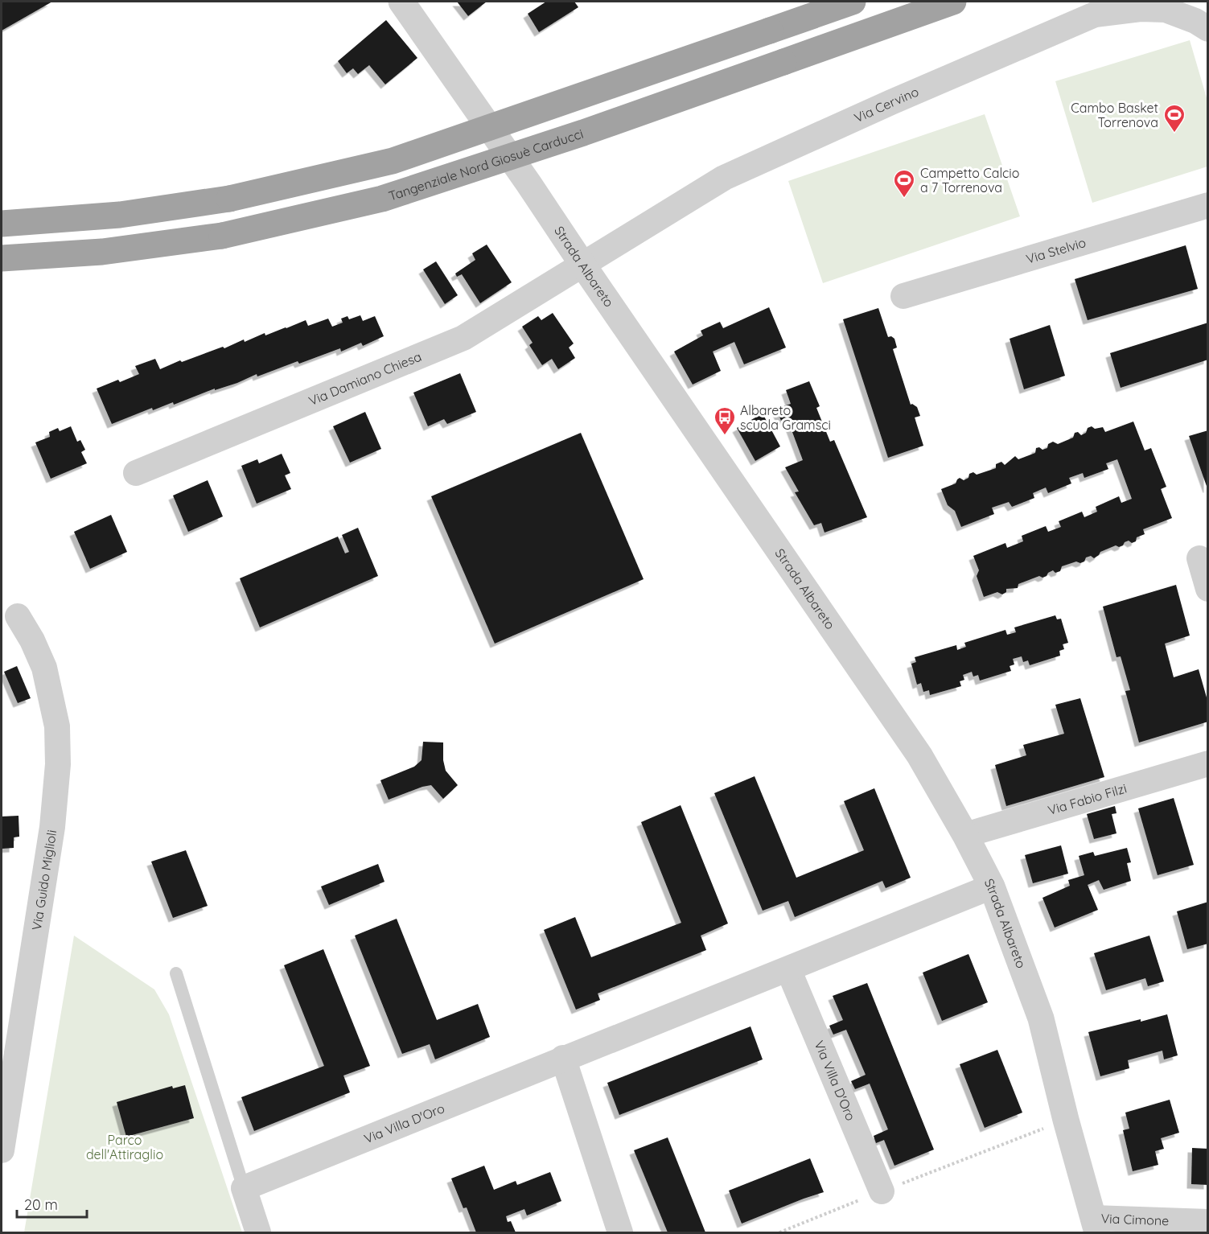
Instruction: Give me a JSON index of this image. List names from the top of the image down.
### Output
{
  "streets": {
    "highway": ["Tangenziale Nord Giosuè Carducci"],
    "street": [
      "Via Cervino",
      "Via Stelvio",
      "Strada Albareto",
      "Via Damiano Chiesa",
      "Via Fabio Filzi",
      "Via Guido Miglioli",
      "Via Villa D'Oro",
      "Via Cimone"
    ]
  },
  "crossings": [
    ["Via Cervino", "Strada Albareto"],
    ["Via Cervino", "Via Damiano Chiesa"],
    ["Strada Albareto", "Via Damiano Chiesa"],
    ["Strada Albareto", "Via Fabio Filzi"],
    ["Strada Albareto", "Via Villa D'Oro"],
    ["Strada Albareto", "Via Cimone"]
  ],
  "parks": ["Parco dell'Attiraglio"],
  "places": {
    "sports": ["Cambo Basket Torrenova", "Campetto Calcio a 7 Torrenova"],
    "bus stop": ["Albareto scuola Gramsci"]
  },
  "scale_bar": "20 m"
}
